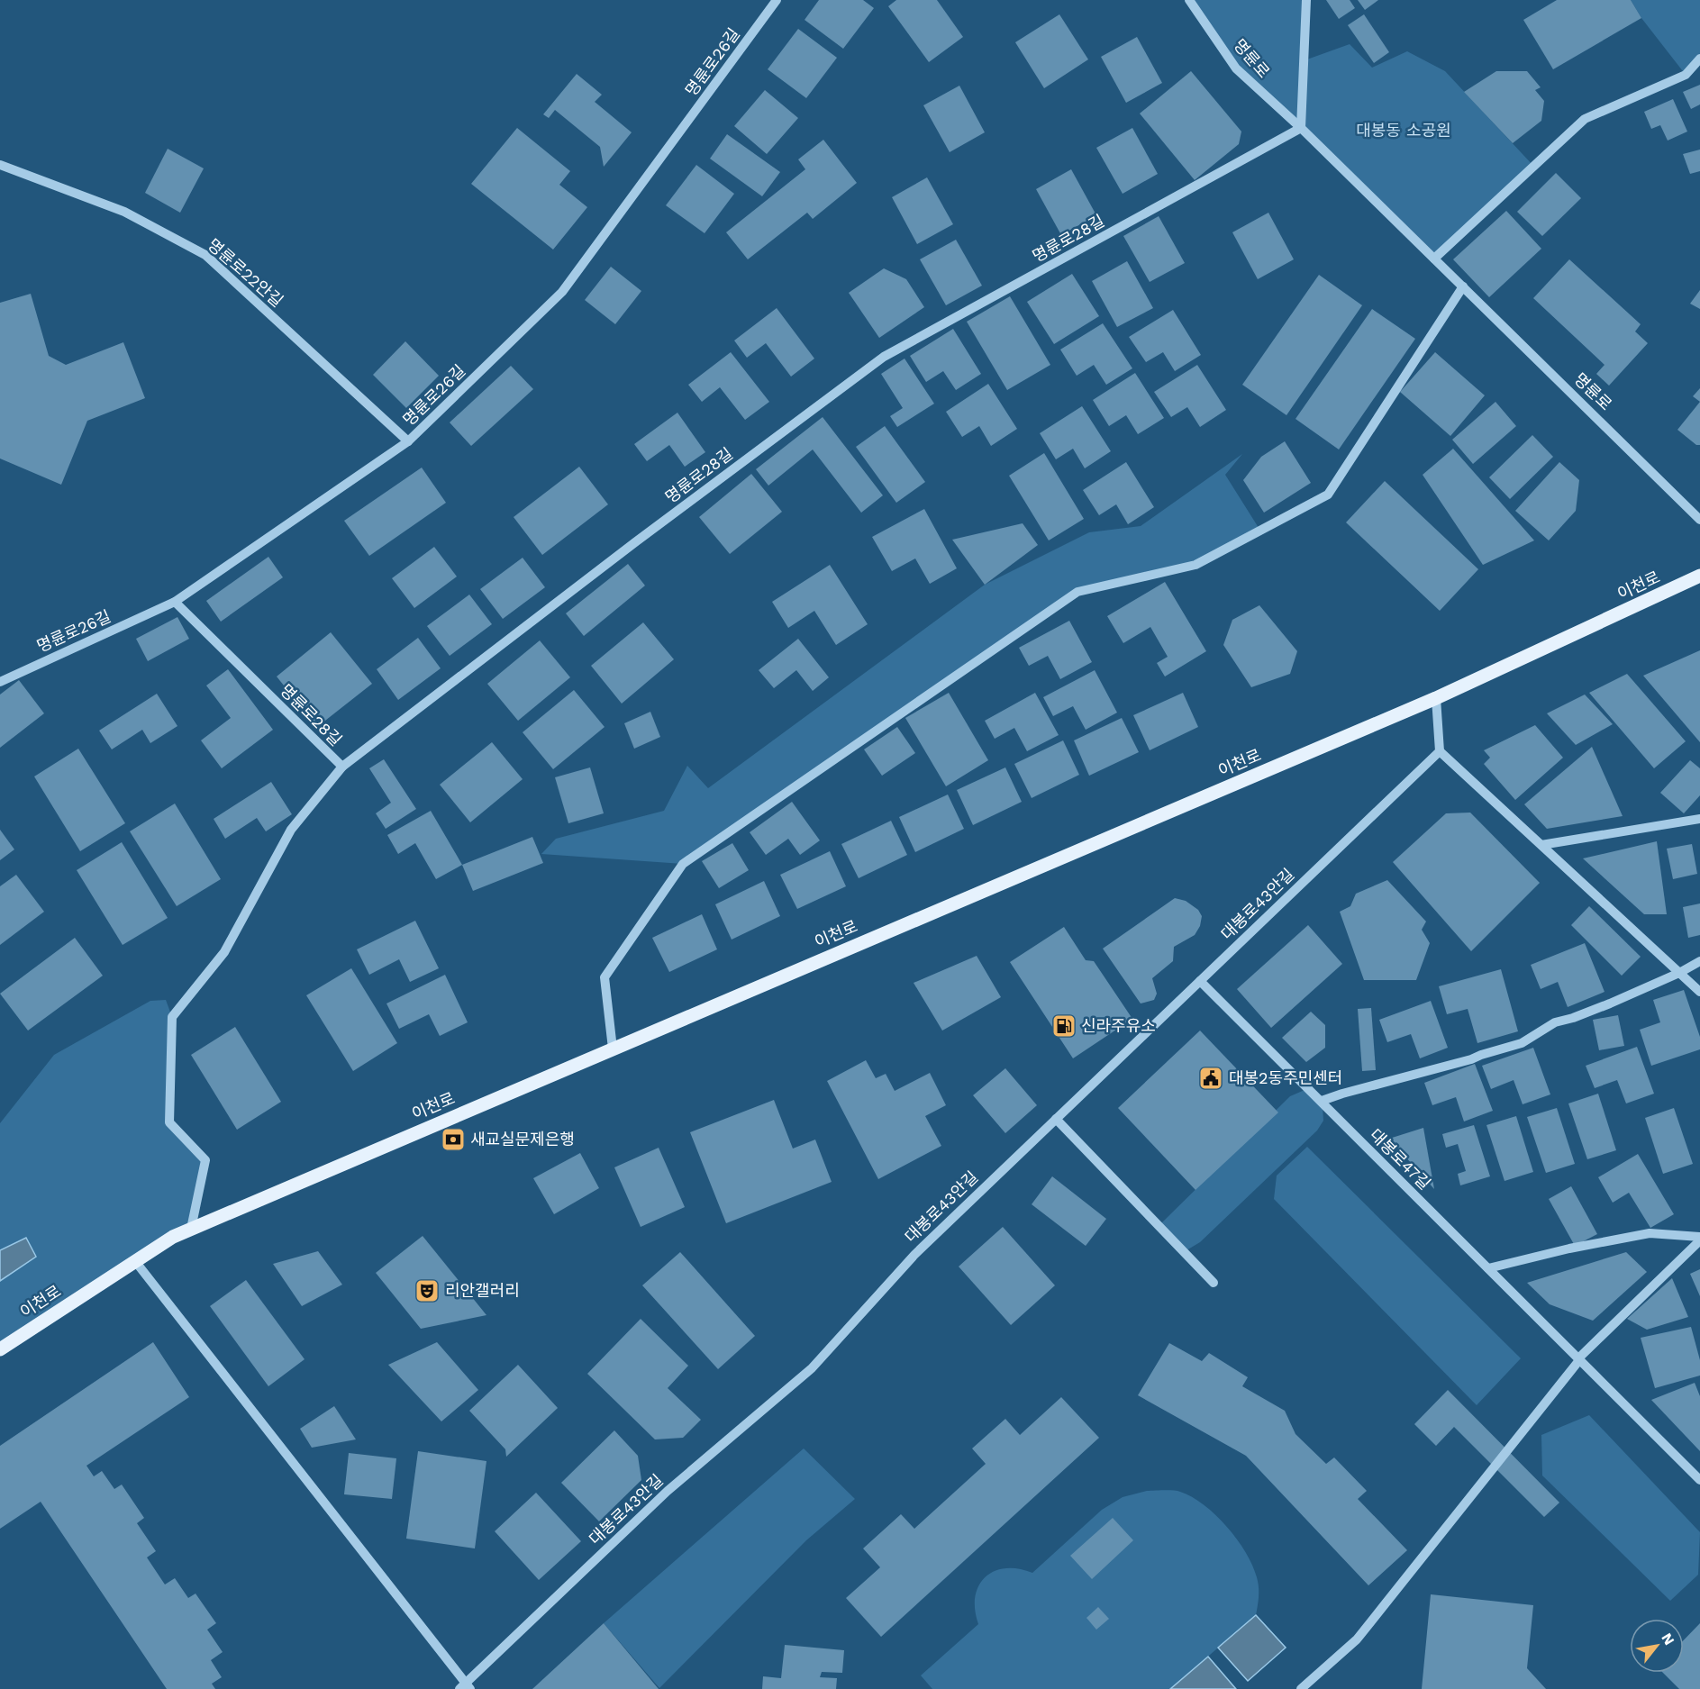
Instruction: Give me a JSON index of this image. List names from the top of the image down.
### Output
{
  "streets": {
    "main road": ["이천로"],
    "street": [
      "명륜로",
      "명륜로26길",
      "명륜로28길",
      "명륜로22안길",
      "대봉로43안길",
      "대봉로47길"
    ]
  },
  "crossings": [
    ["명륜로", "명륜로28길"],
    ["명륜로26길", "명륜로28길"],
    ["명륜로26길", "명륜로22안길"],
    ["대봉로43안길", "대봉로47길"]
  ],
  "parks": ["대봉동 소공원"],
  "places": {
    "fuel station": ["신라주유소"],
    "public building": ["대봉2동주민센터"],
    "bank": ["새교실문제은행"],
    "theatre": ["리안갤러리"]
  },
  "north": "top right"
}
